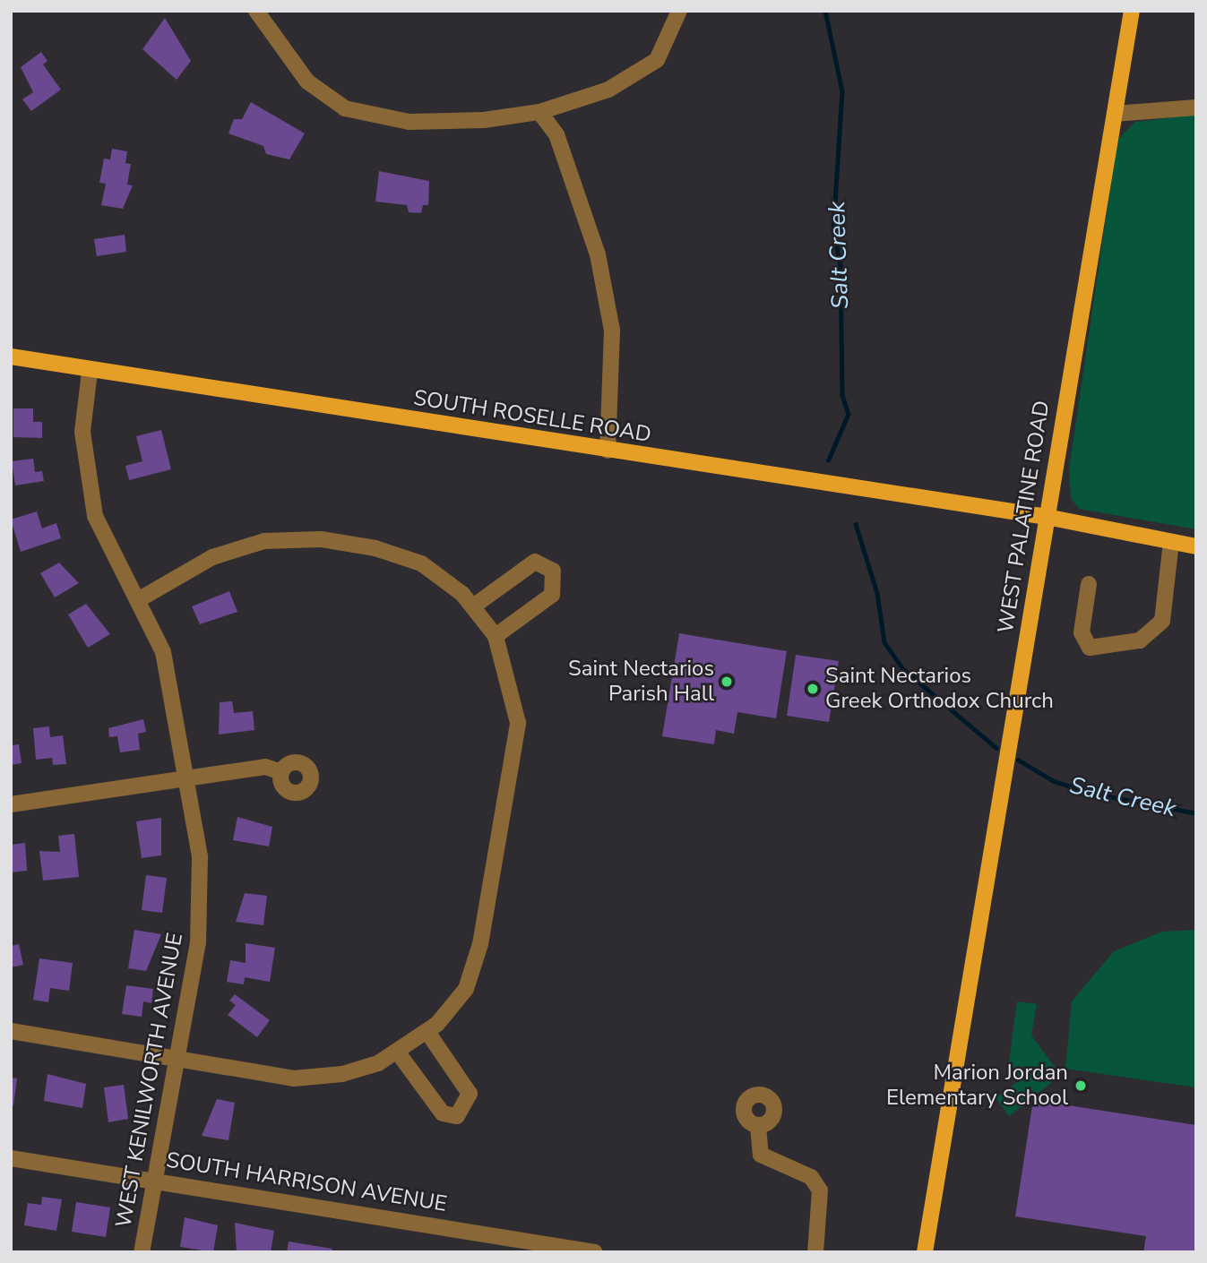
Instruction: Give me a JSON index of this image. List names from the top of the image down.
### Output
{
  "streets": {
    "main road": ["SOUTH ROSELLE ROAD", "WEST PALATINE ROAD"],
    "street": ["WEST KENILWORTH AVENUE", "SOUTH HARRISON AVENUE"]
  },
  "crossings": [
    ["SOUTH ROSELLE ROAD", "WEST PALATINE ROAD"],
    ["SOUTH ROSELLE ROAD", "WEST KENILWORTH AVENUE"],
    ["WEST KENILWORTH AVENUE", "SOUTH HARRISON AVENUE"]
  ],
  "water": ["Salt Creek"],
  "places": ["Saint Nectarios Parish Hall", "Saint Nectarios Greek Orthodox Church", "Marion Jordan Elementary School"]
}
